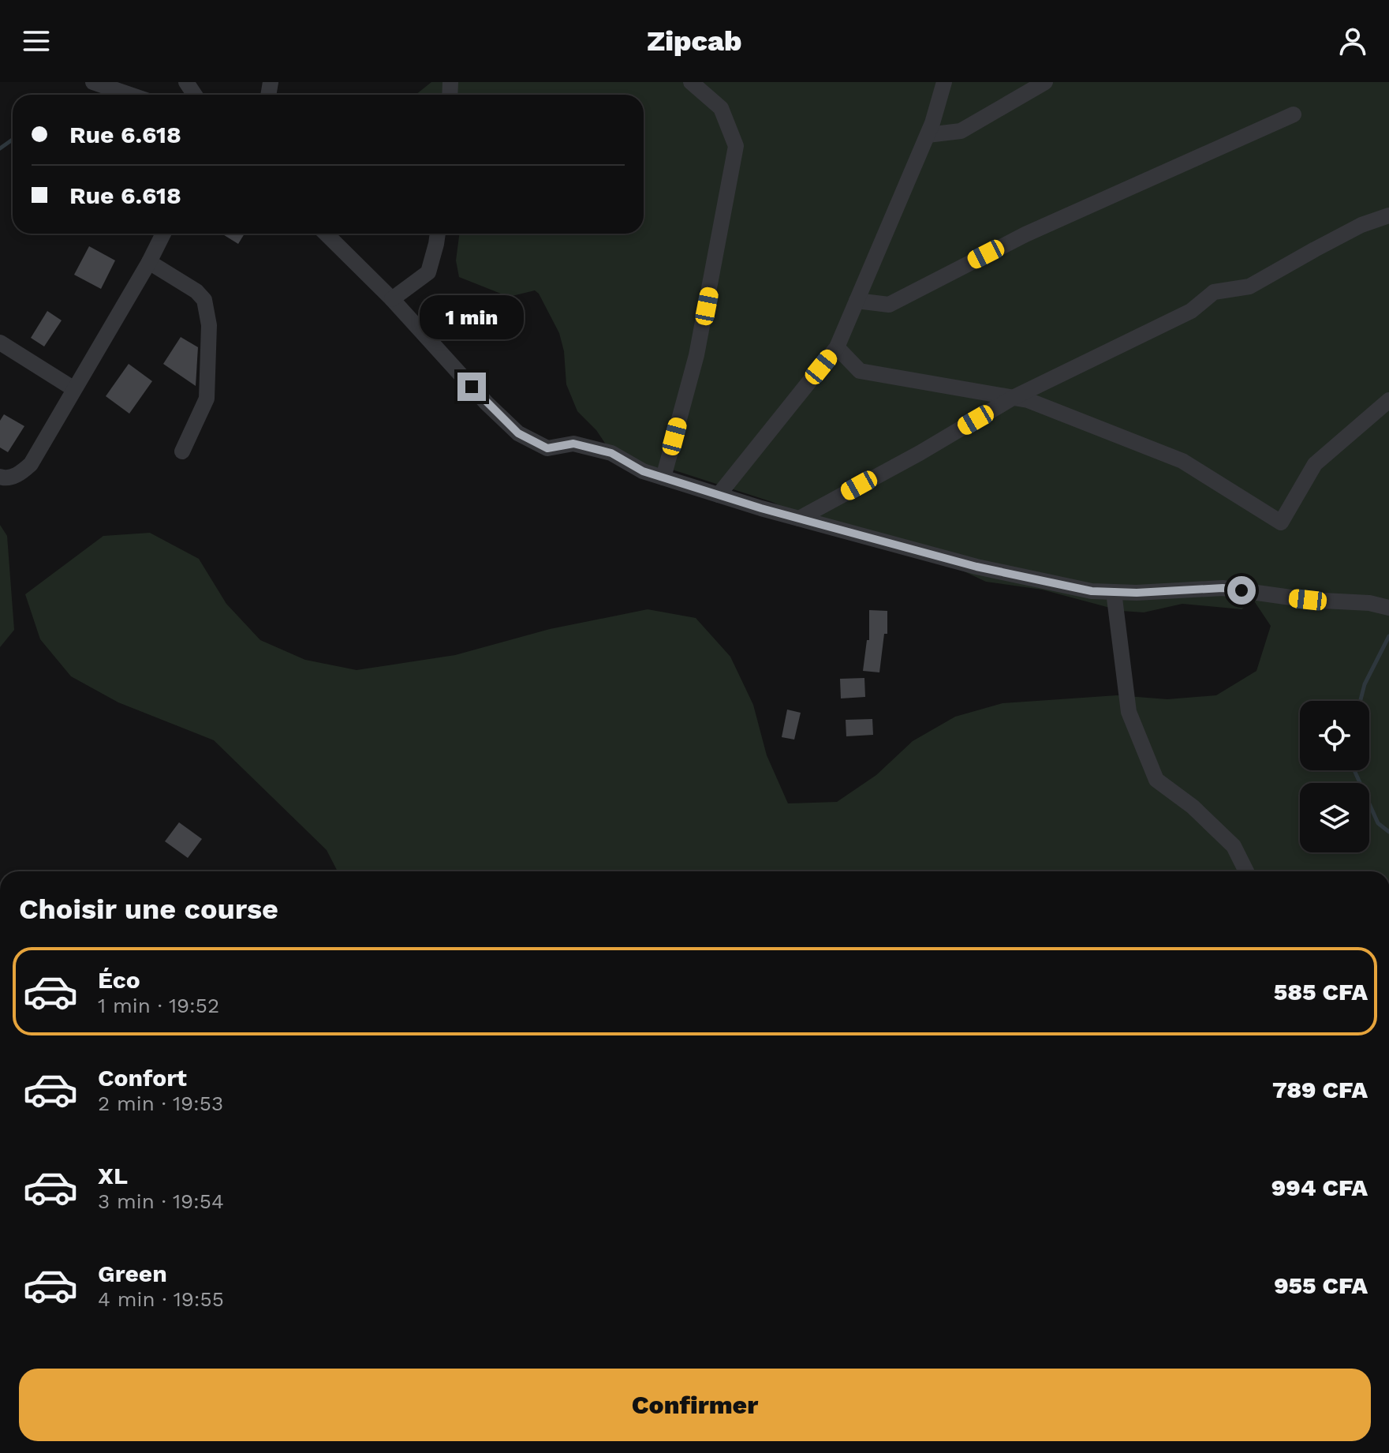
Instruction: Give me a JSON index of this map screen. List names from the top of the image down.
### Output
{
  "page": {
    "header": "Zipcab",
    "banner": ["Rue 6.618", "Rue 6.618"],
    "bubble": "1 min",
    "heading": "Choisir une course",
    "list": [
      {
        "name": "Éco",
        "note": "1 min · 19:52",
        "value": "585 CFA"
      },
      {
        "name": "Confort",
        "note": "2 min · 19:53",
        "value": "789 CFA"
      },
      {
        "name": "XL",
        "note": "3 min · 19:54",
        "value": "994 CFA"
      },
      {
        "name": "Green",
        "note": "4 min · 19:55",
        "value": "955 CFA"
      }
    ],
    "buttons": "Confirmer"
  }
}
